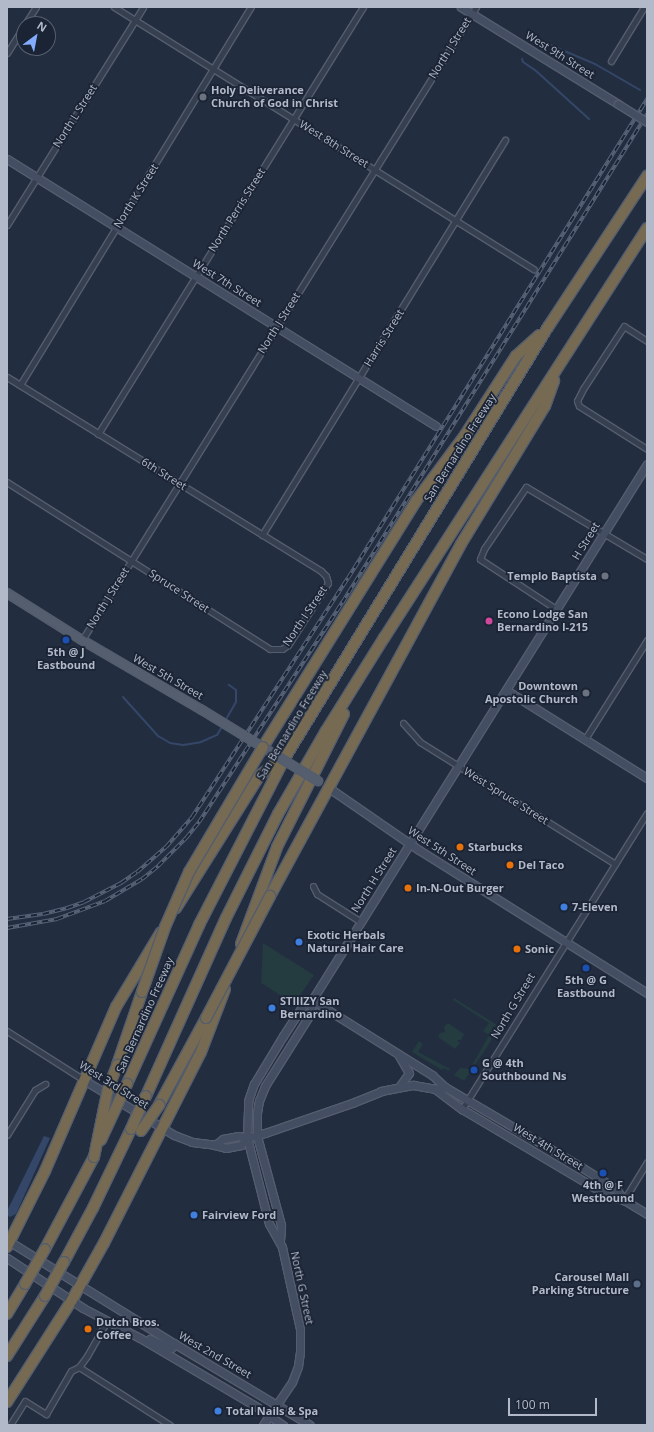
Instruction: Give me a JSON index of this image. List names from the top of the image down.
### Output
{
  "streets": {
    "highway": ["San Bernardino Freeway"],
    "main road": [
      "West 9th Street",
      "West 7th Street",
      "H Street",
      "West 5th Street",
      "North H Street",
      "North G Street",
      "West 3rd Street",
      "West 4th Street",
      "West 2nd Street"
    ],
    "street": [
      "North J Street",
      "North L Street",
      "West 8th Street",
      "North K Street",
      "North Perris Street",
      "Harris Street",
      "6th Street",
      "Spruce Street",
      "North I Street",
      "West Spruce Street"
    ]
  },
  "crossings": [
    ["North J Street", "West 9th Street"],
    ["North J Street", "West 8th Street"],
    ["North J Street", "West 7th Street"],
    ["North J Street", "6th Street"],
    ["North J Street", "Spruce Street"],
    ["North J Street", "West 5th Street"],
    ["North L Street", "West 8th Street"],
    ["North L Street", "West 7th Street"],
    ["West 8th Street", "North K Street"],
    ["West 8th Street", "North Perris Street"],
    ["West 8th Street", "Harris Street"],
    ["North K Street", "West 7th Street"],
    ["North K Street", "6th Street"],
    ["North Perris Street", "West 7th Street"],
    ["North Perris Street", "6th Street"],
    ["West 7th Street", "Harris Street"],
    ["Harris Street", "6th Street"],
    ["6th Street", "North I Street"],
    ["H Street", "North H Street"],
    ["Spruce Street", "North I Street"],
    ["West 5th Street", "North H Street"],
    ["West 5th Street", "North G Street"],
    ["West Spruce Street", "North H Street"],
    ["West Spruce Street", "North G Street"],
    ["North H Street", "North G Street"],
    ["North H Street", "West 3rd Street"],
    ["North G Street", "West 3rd Street"],
    ["North G Street", "West 4th Street"],
    ["North G Street", "West 2nd Street"],
    ["West 3rd Street", "West 4th Street"]
  ],
  "places": [
    "Holy Deliverance Church of God in Christ",
    "Templo Baptista",
    "Econo Lodge San Bernardino I-215",
    "5th @ J Eastbound",
    "Downtown Apostolic Church",
    "Starbucks",
    "Del Taco",
    "In-N-Out Burger",
    "7-Eleven",
    "Exotic Herbals Natural Hair Care",
    "Sonic",
    "5th @ G Eastbound",
    "STIIIZY San Bernardino",
    "G @ 4th Southbound Ns",
    "4th @ F Westbound",
    "Fairview Ford",
    "Carousel Mall Parking Structure",
    "Dutch Bros. Coffee",
    "Total Nails & Spa"
  ],
  "scale_bar": "100 m",
  "north": "top right"
}
